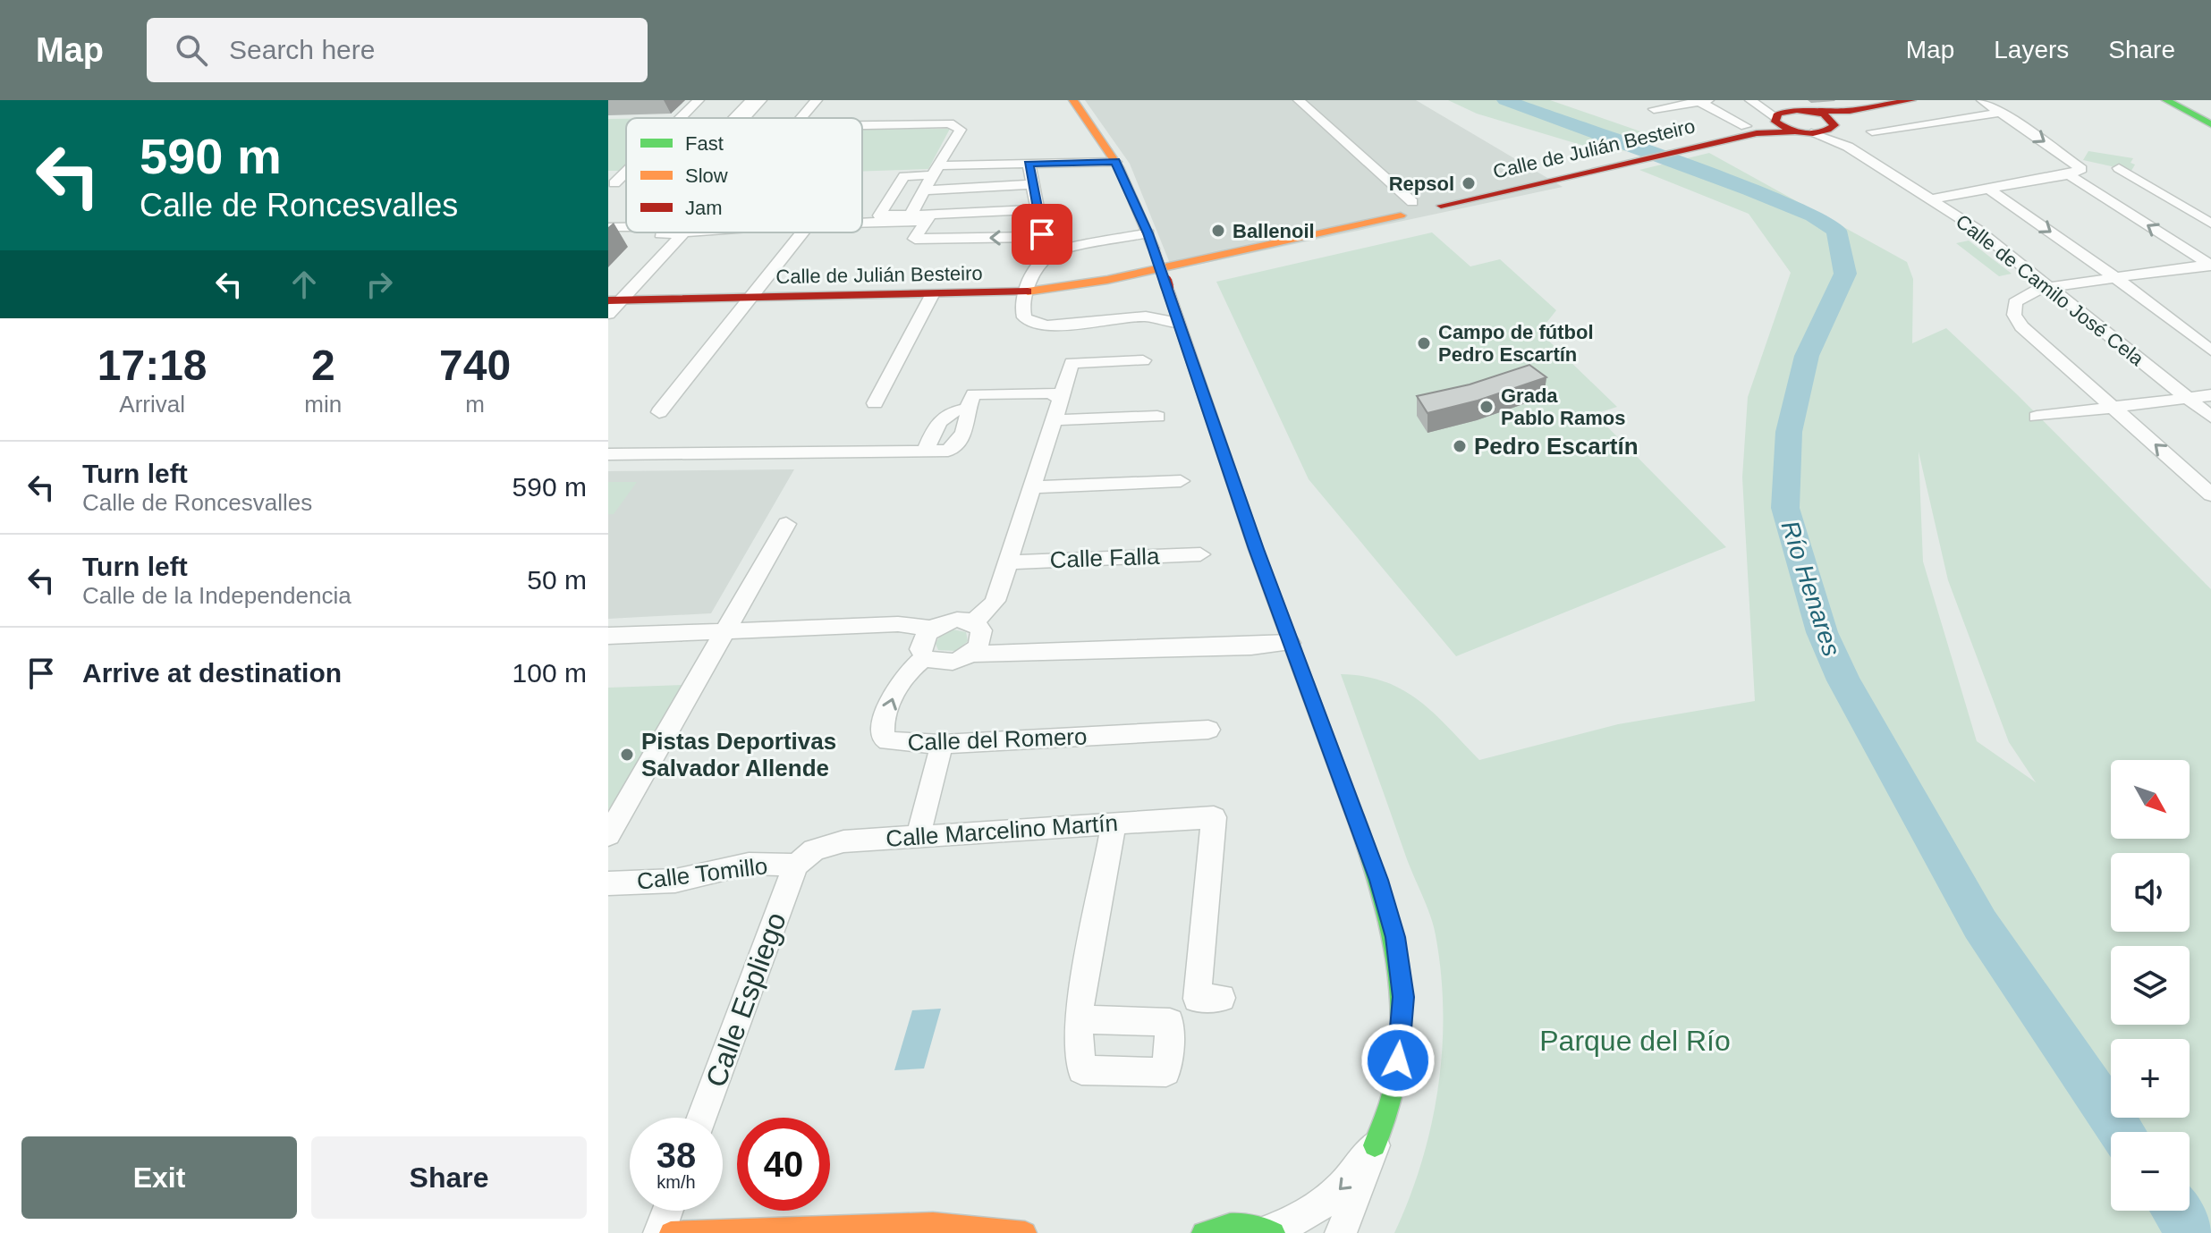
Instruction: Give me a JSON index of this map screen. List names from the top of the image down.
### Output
{
  "streets": {
    "street": [
      "Calle de Julián Besteiro",
      "Calle de Camilo José Cela",
      "Calle Falla",
      "Calle del Romero",
      "Calle Marcelino Martín",
      "Calle Tomillo",
      "Calle Espliego"
    ]
  },
  "crossings": [
    ["Calle de Julián Besteiro", "Calle de Camilo José Cela"],
    ["Calle Marcelino Martín", "Calle Tomillo"],
    ["Calle Marcelino Martín", "Calle Espliego"],
    ["Calle Tomillo", "Calle Espliego"]
  ],
  "water": ["Río Henares"],
  "parks": ["Parque del Río"],
  "places": [
    "Repsol",
    "Ballenoil",
    "Campo de fútbol Pedro Escartín",
    "Grada Pablo Ramos",
    "Pedro Escartín",
    "Pistas Deportivas Salvador Allende"
  ],
  "legend": ["Fast", "Slow", "Jam"],
  "north": "bottom right",
  "page": {
    "header": "Map",
    "search": "Search here",
    "nav": ["Map", "Layers", "Share"],
    "turn": ["590 m", "Calle de Roncesvalles"],
    "eta": [
      "17:18",
      "Arrival",
      "2",
      "min",
      "740",
      "m"
    ],
    "list": [
      {
        "name": "Turn left",
        "note": "Calle de Roncesvalles",
        "value": "590 m"
      },
      {
        "name": "Turn left",
        "note": "Calle de la Independencia",
        "value": "50 m"
      },
      {
        "name": "Arrive at destination",
        "value": "100 m"
      }
    ],
    "map_buttons": ["+", "−"],
    "speed": "38 km/h",
    "limit": "40",
    "buttons": ["Exit", "Share"]
  }
}
